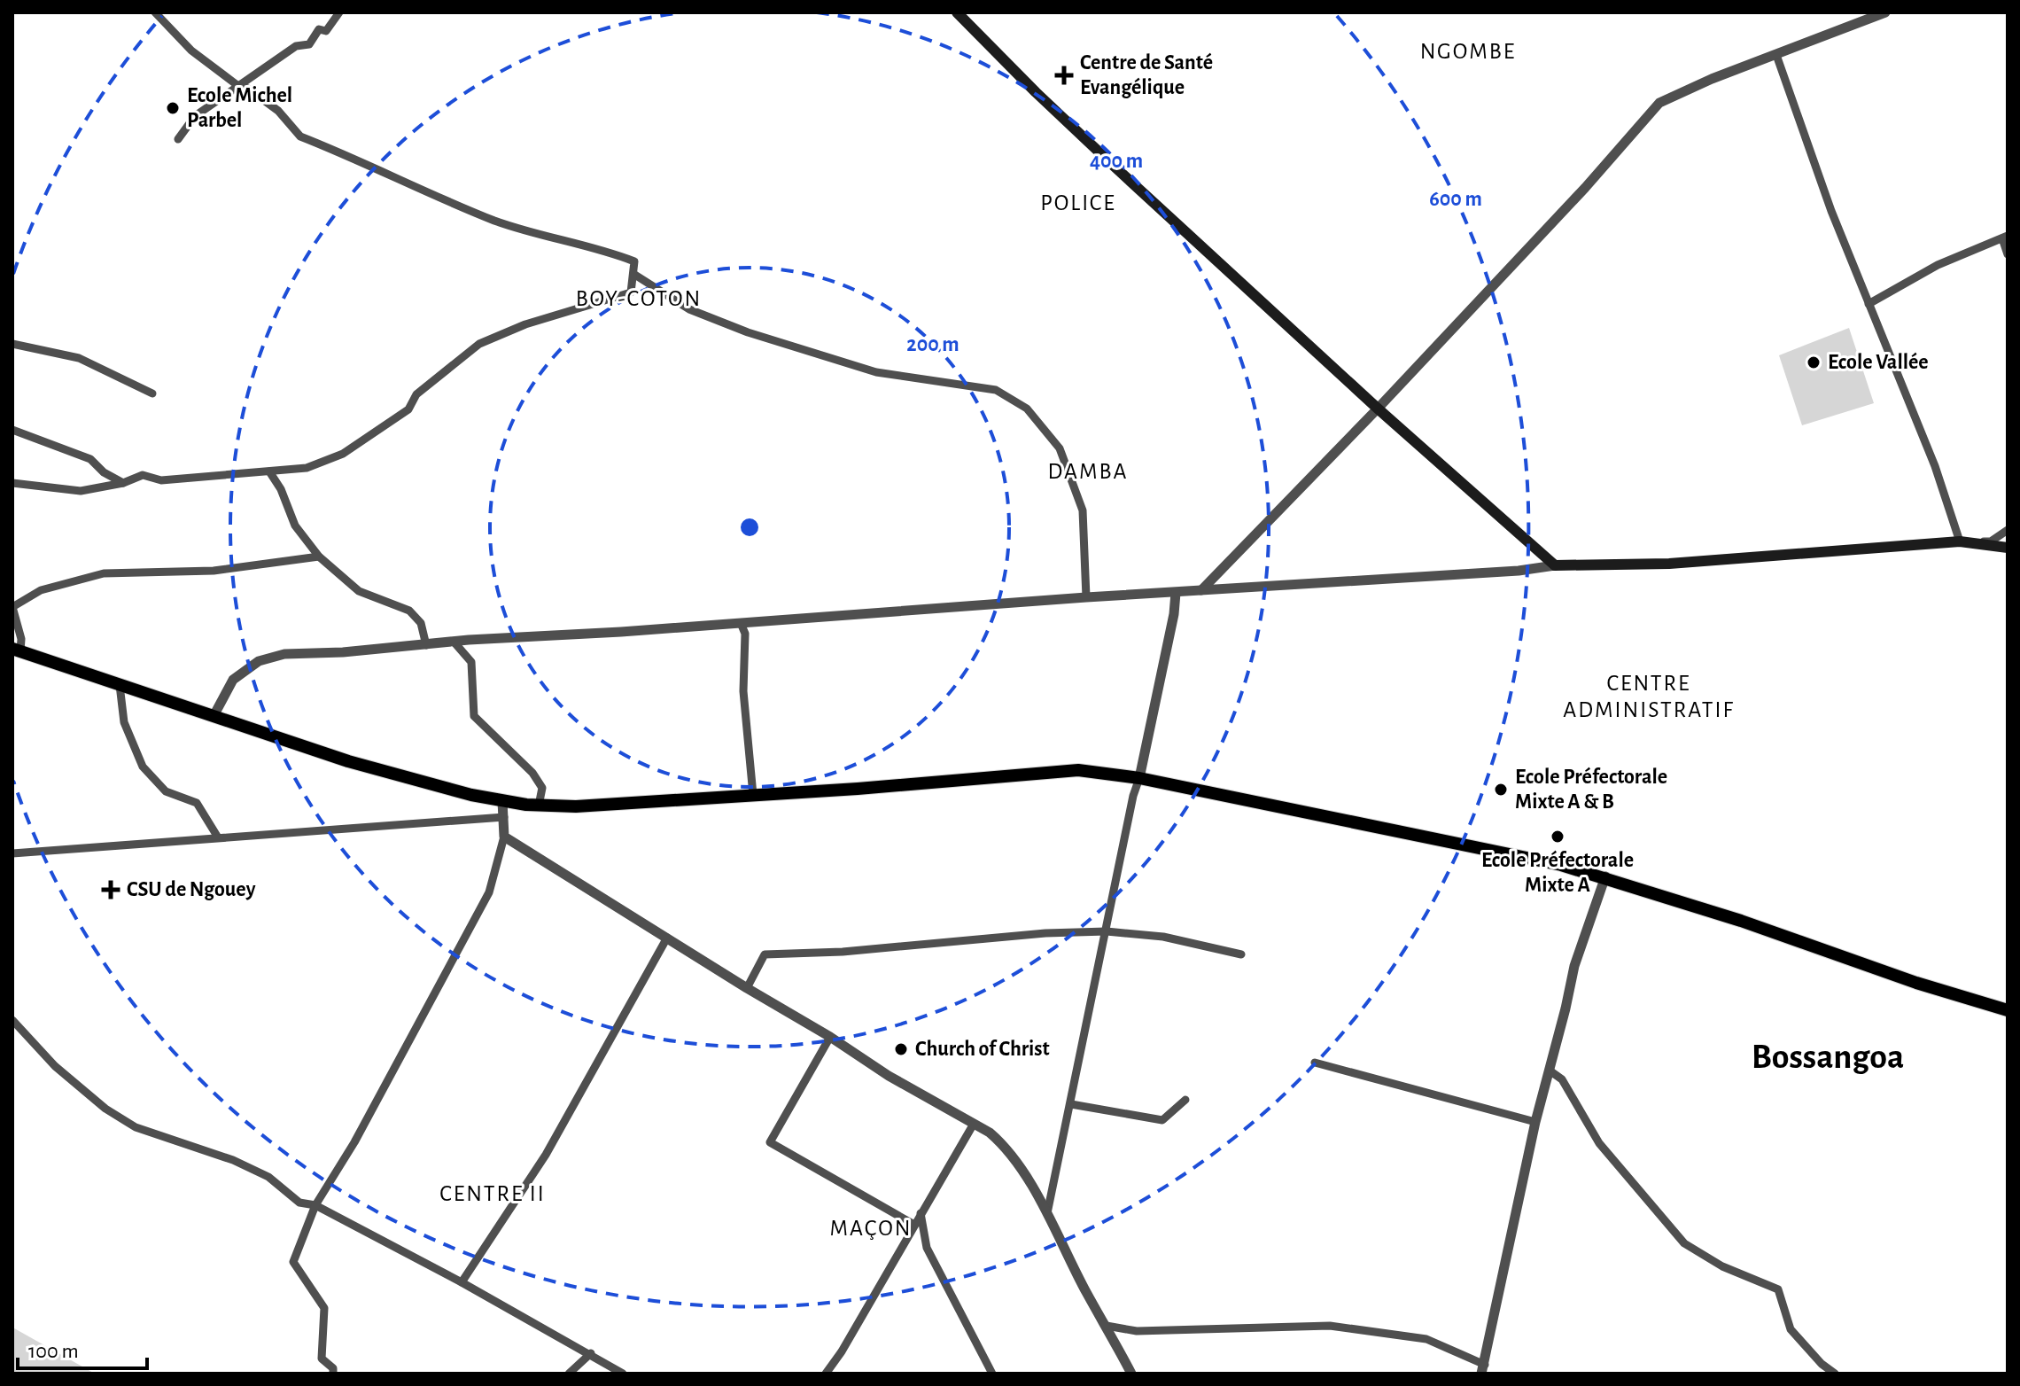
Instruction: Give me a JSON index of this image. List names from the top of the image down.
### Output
{
  "districts": [
    "NGOMBE",
    "POLICE",
    "BOY-COTON",
    "DAMBA",
    "CENTRE ADMINISTRATIF",
    "Bossangoa",
    "CENTRE II",
    "MAÇON"
  ],
  "places": {
    "health": ["Centre de Santé Evangélique", "CSU de Ngouey"],
    "other": [
      "Ecole Michel Parbel",
      "Ecole Vallée",
      "Ecole Préfectorale Mixte A & B",
      "Ecole Préfectorale Mixte A",
      "Church of Christ"
    ]
  },
  "scale_bar": "100 m",
  "rings": ["400 m", "600 m", "200 m"]
}
